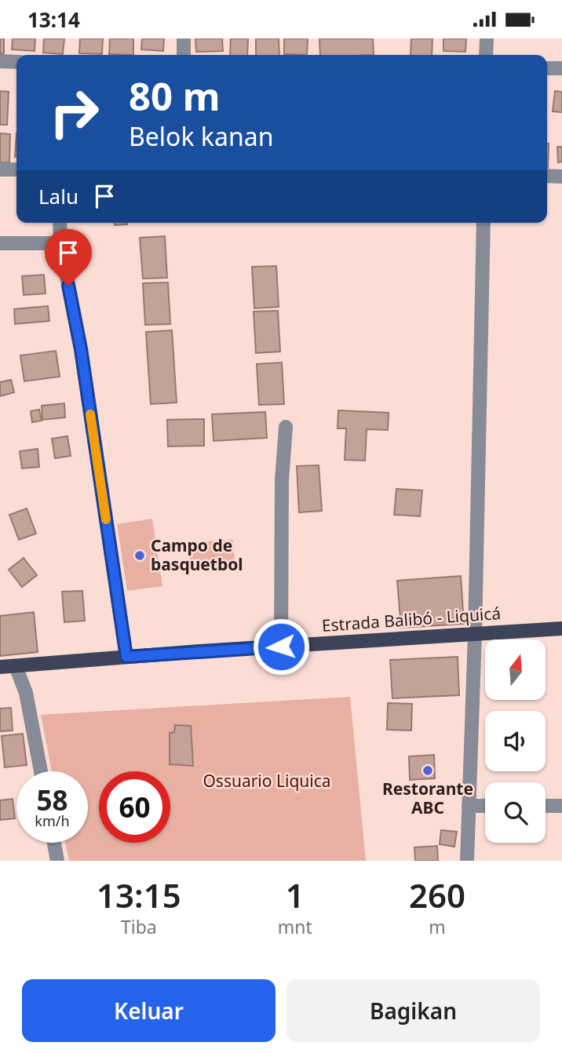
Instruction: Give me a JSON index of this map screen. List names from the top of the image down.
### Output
{
  "streets": {
    "main road": ["Estrada Balibó - Liquicá"]
  },
  "parks": ["Ossuario Liquica"],
  "places": ["Campo de basquetbol", "Restorante ABC"],
  "north": "top",
  "page": {
    "status": "13:14",
    "turn": ["80 m", "Belok kanan"],
    "then": "Lalu",
    "speed": "58 km/h",
    "limit": "60",
    "eta": [
      "13:15",
      "Tiba",
      "1",
      "mnt",
      "260",
      "m"
    ],
    "buttons": ["Keluar", "Bagikan"]
  }
}
